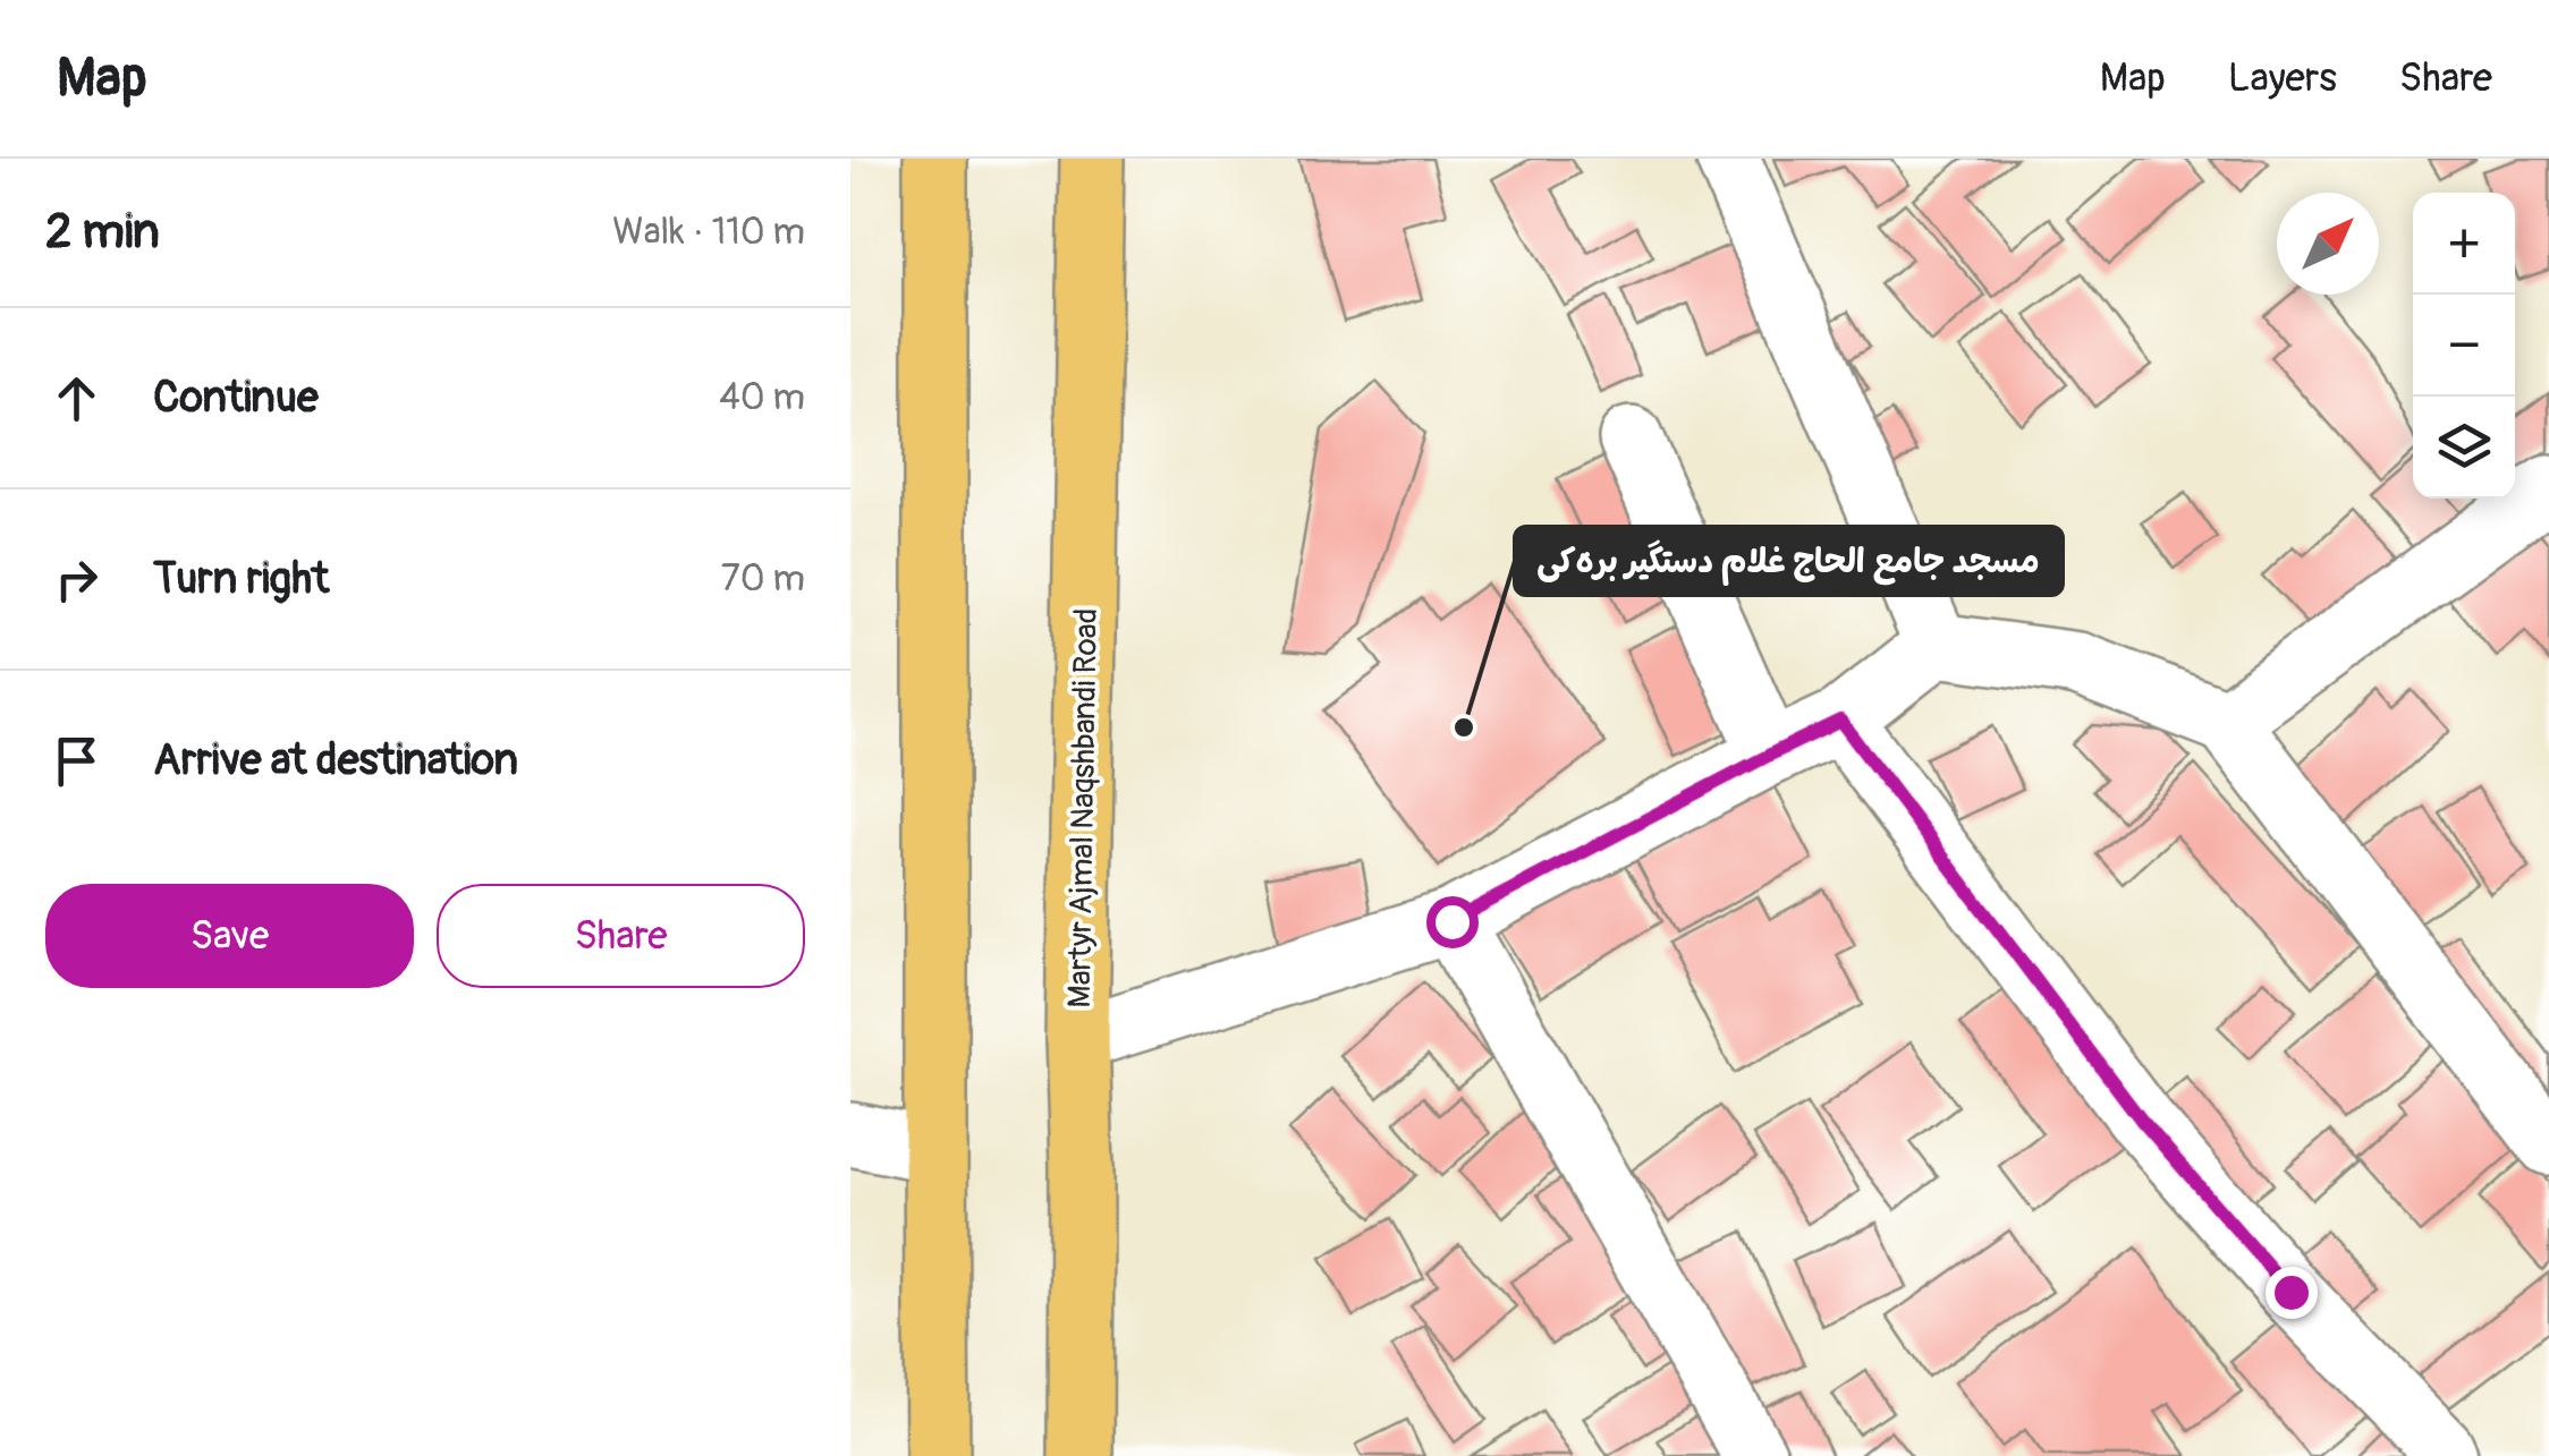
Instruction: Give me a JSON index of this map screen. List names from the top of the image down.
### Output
{
  "streets": {
    "highway": ["Martyr Ajmal Naqshbandi Road"]
  },
  "places": ["مسجد جامع الحاج غلام دستگیر بره‌کی"],
  "north": "top right",
  "page": {
    "header": "Map",
    "nav": ["Map", "Layers", "Share"],
    "heading": ["2 min", "Walk · 110 m"],
    "map_buttons": ["+", "−"],
    "list": [
      ["Continue", "40 m"],
      ["Turn right", "70 m"],
      "Arrive at destination"
    ],
    "buttons": ["Save", "Share"]
  }
}
